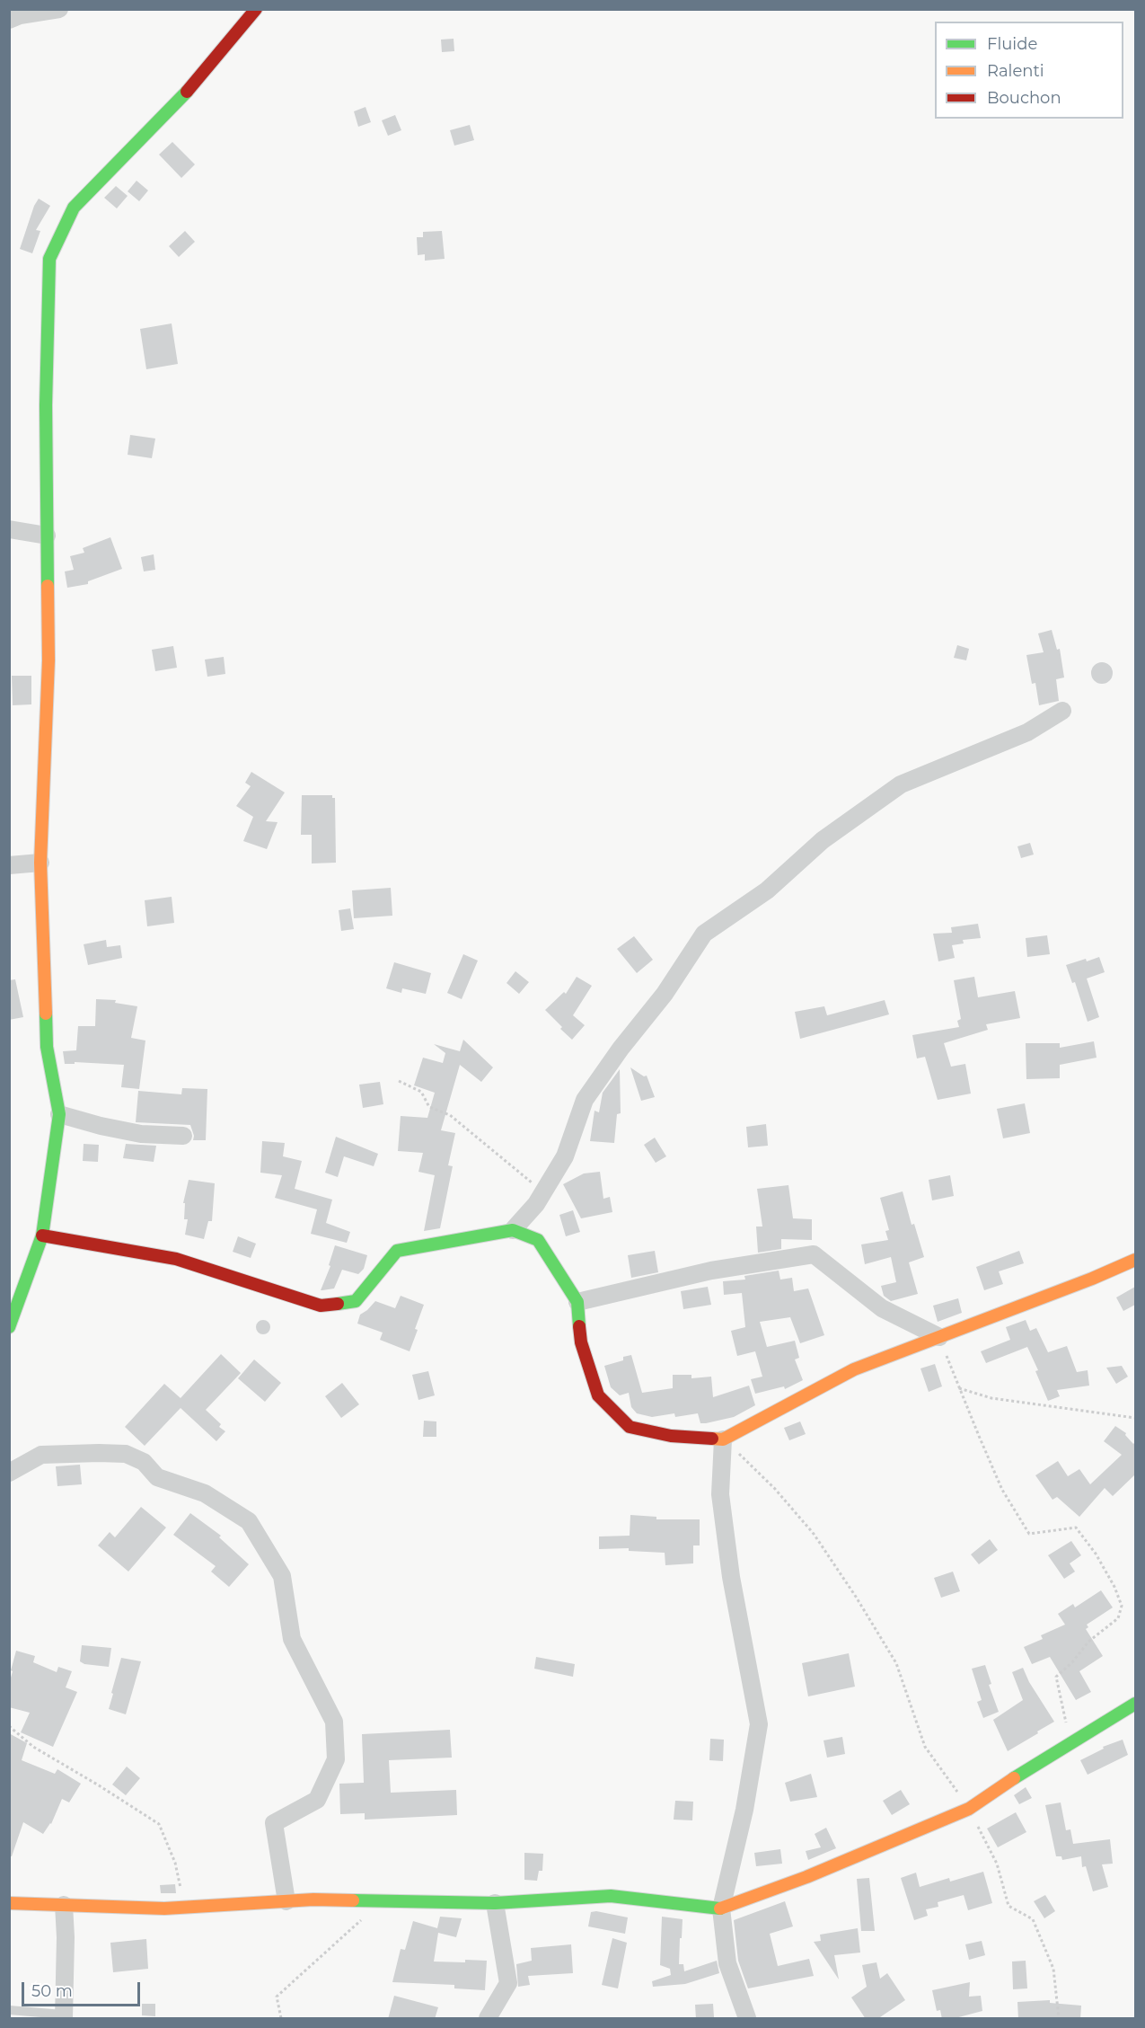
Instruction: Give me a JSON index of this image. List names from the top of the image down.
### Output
{
  "legend": ["Fluide", "Ralenti", "Bouchon"],
  "scale_bar": "50 m"
}
